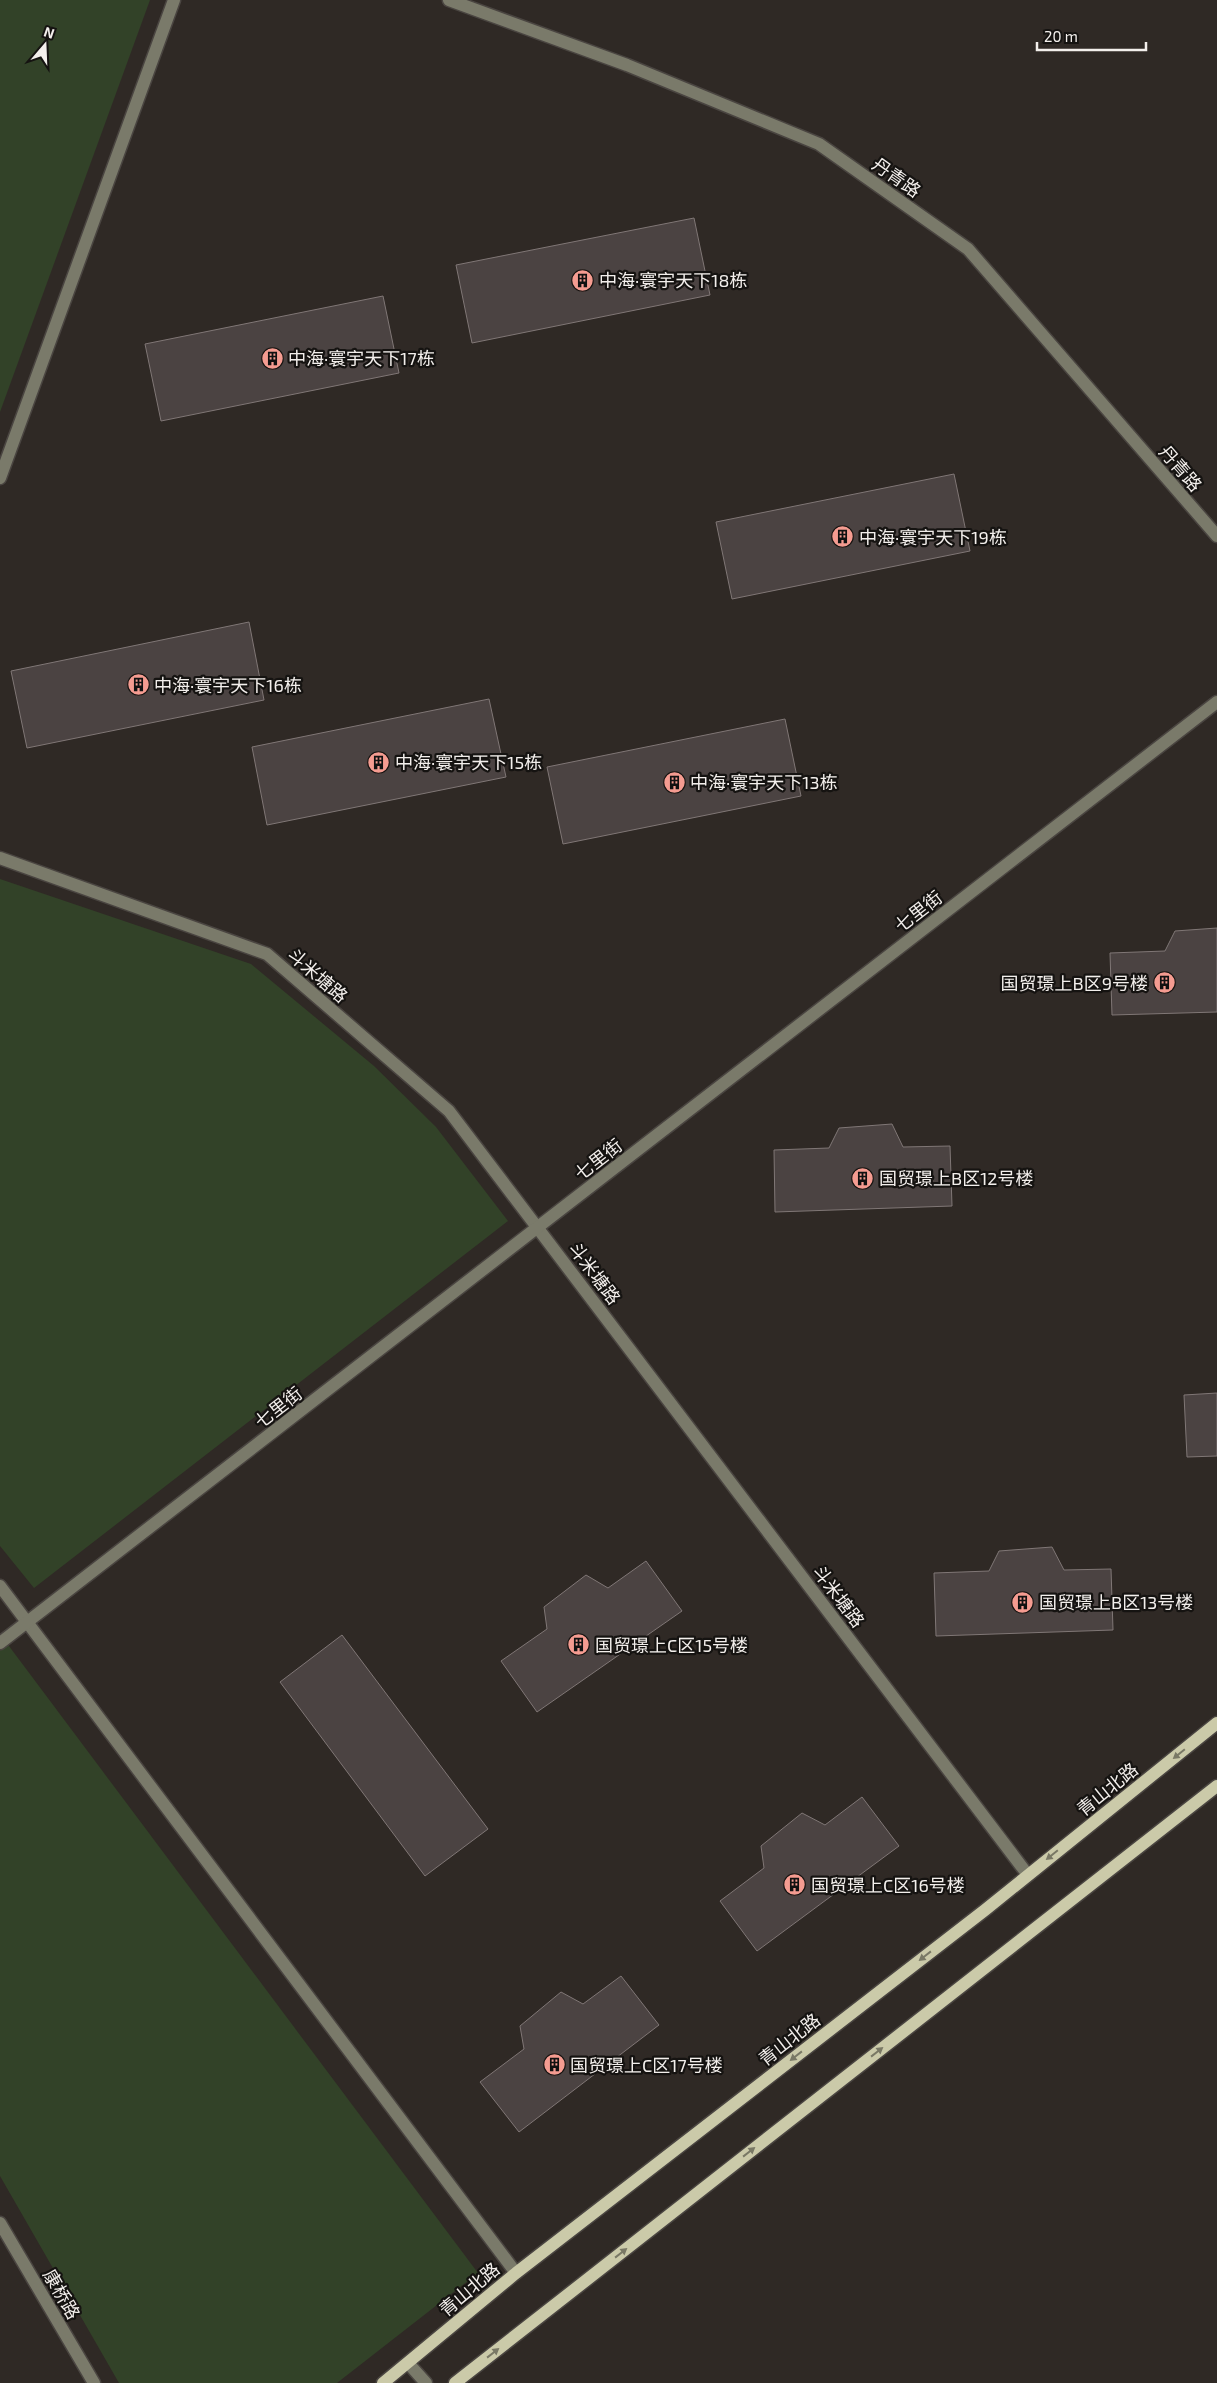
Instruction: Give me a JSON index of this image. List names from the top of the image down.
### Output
{
  "streets": {
    "main road": ["青山北路"],
    "street": [
      "丹青路",
      "七里街",
      "斗米塘路",
      "康桥路"
    ]
  },
  "crossings": [
    ["七里街", "斗米塘路"],
    ["斗米塘路", "青山北路"]
  ],
  "places": {
    "building": [
      "中海·寰宇天下18栋",
      "中海·寰宇天下17栋",
      "中海·寰宇天下19栋",
      "中海·寰宇天下16栋",
      "中海·寰宇天下15栋",
      "中海·寰宇天下13栋",
      "国贸璟上B区9号楼",
      "国贸璟上B区12号楼",
      "国贸璟上B区13号楼",
      "国贸璟上C区15号楼",
      "国贸璟上C区16号楼",
      "国贸璟上C区17号楼"
    ]
  },
  "scale_bar": "20 m",
  "north": "top"
}
